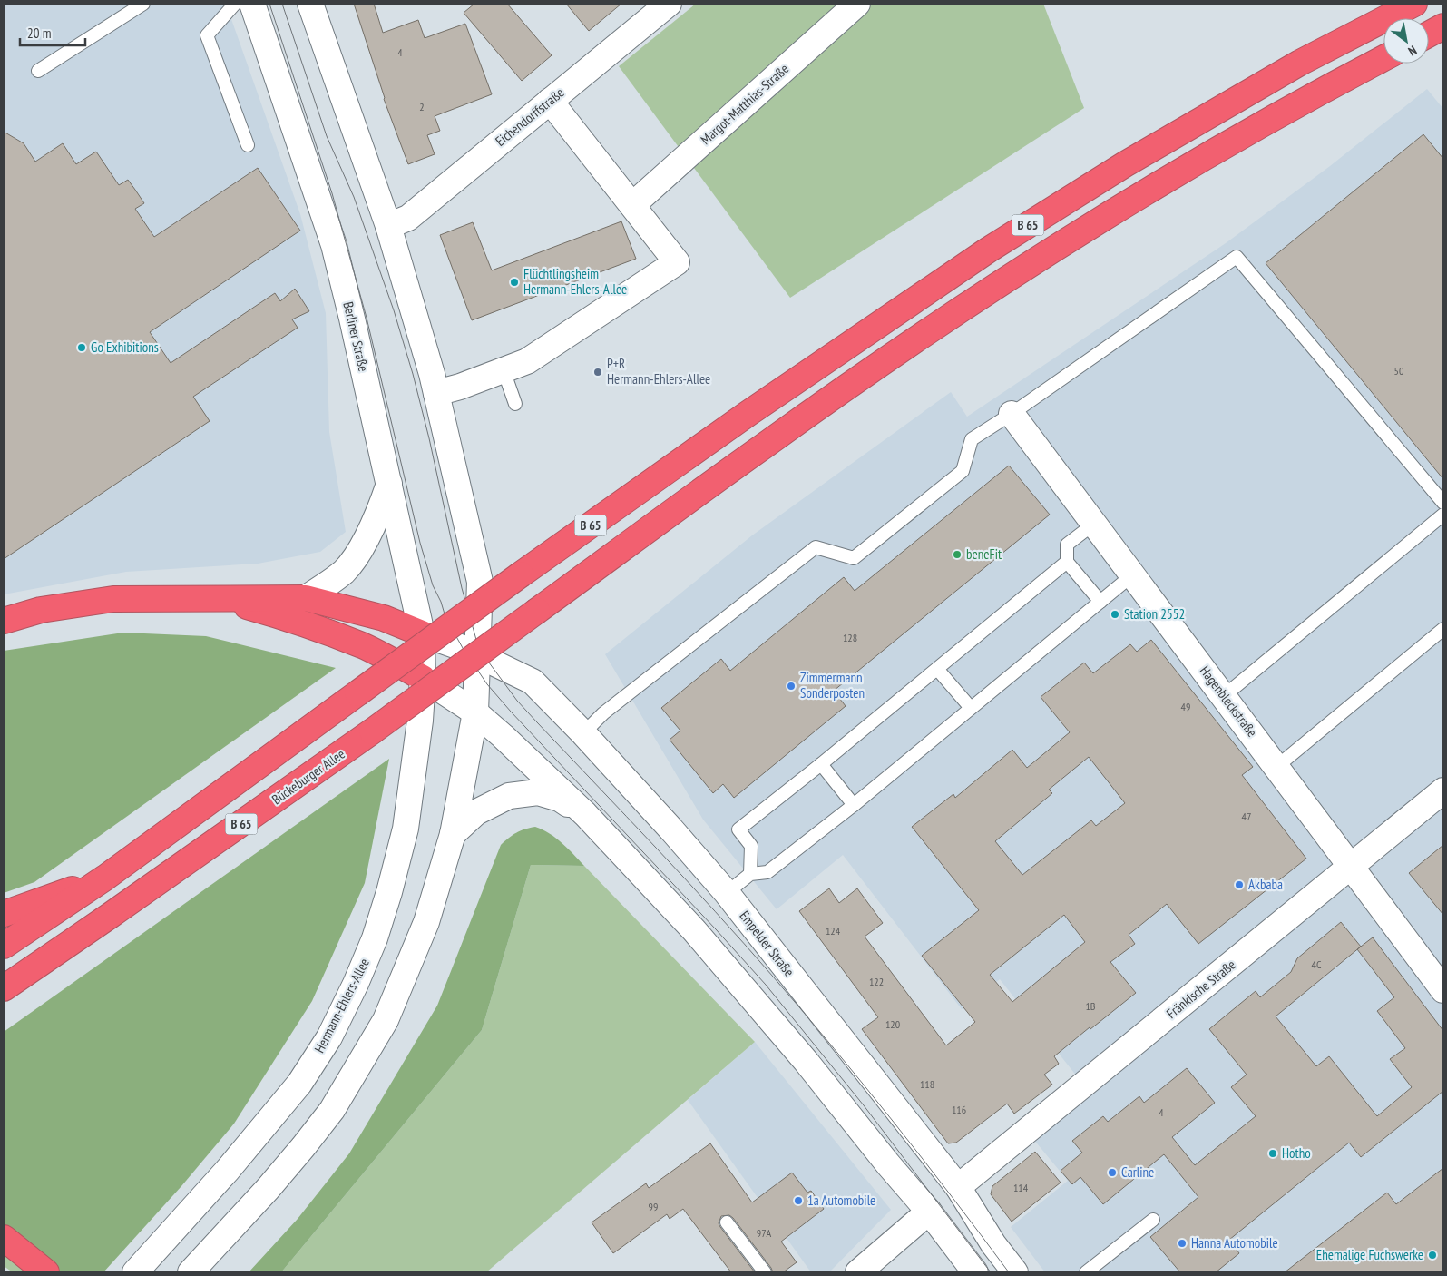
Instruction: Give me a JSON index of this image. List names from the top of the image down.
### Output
{
  "streets": {
    "highway": ["B 65", "Bückeburger Allee"],
    "street": [
      "Margot-Matthias-Straße",
      "Eichendorffstraße",
      "Berliner Straße",
      "Hagenbleckstraße",
      "Empelder Straße",
      "Fränkische Straße",
      "Hermann-Ehlers-Allee"
    ]
  },
  "crossings": [
    ["Berliner Straße", "Hermann-Ehlers-Allee"],
    ["Hagenbleckstraße", "Fränkische Straße"],
    ["Empelder Straße", "Fränkische Straße"]
  ],
  "places": [
    "Flüchtlingsheim Hermann-Ehlers-Allee",
    "Go Exhibitions",
    "P+R Hermann-Ehlers-Allee",
    "beneFit",
    "Station 2552",
    "Zimmermann Sonderposten",
    "Akbaba",
    "Hotho",
    "Carline",
    "1a Automobile",
    "Hanna Automobile",
    "Ehemalige Fuchswerke"
  ],
  "house_numbers": [
    "4",
    "2",
    "50",
    "128",
    "49",
    "47",
    "124",
    "4C",
    "122",
    "1B",
    "120",
    "118",
    "116",
    "4",
    "114",
    "99",
    "97A"
  ],
  "scale_bar": "20 m",
  "north": "bottom right"
}
